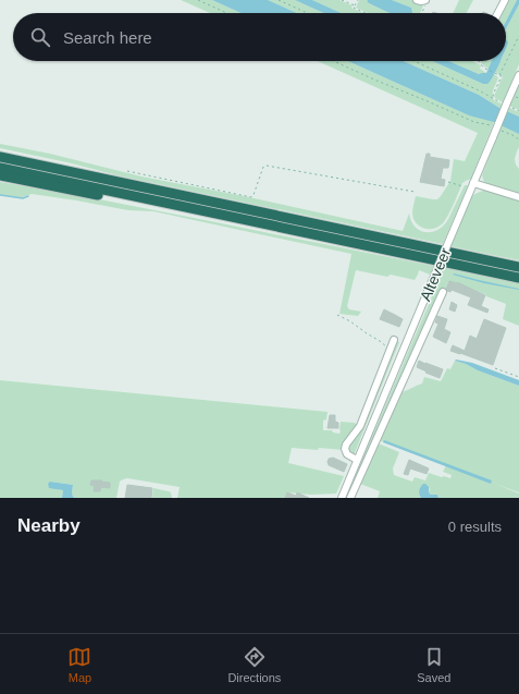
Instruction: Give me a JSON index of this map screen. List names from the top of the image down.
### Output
{
  "streets": {
    "street": ["Alteveer"]
  },
  "page": {
    "search": "Search here",
    "heading": ["Nearby", "0 results"],
    "nav": ["Map", "Directions", "Saved"]
  }
}
